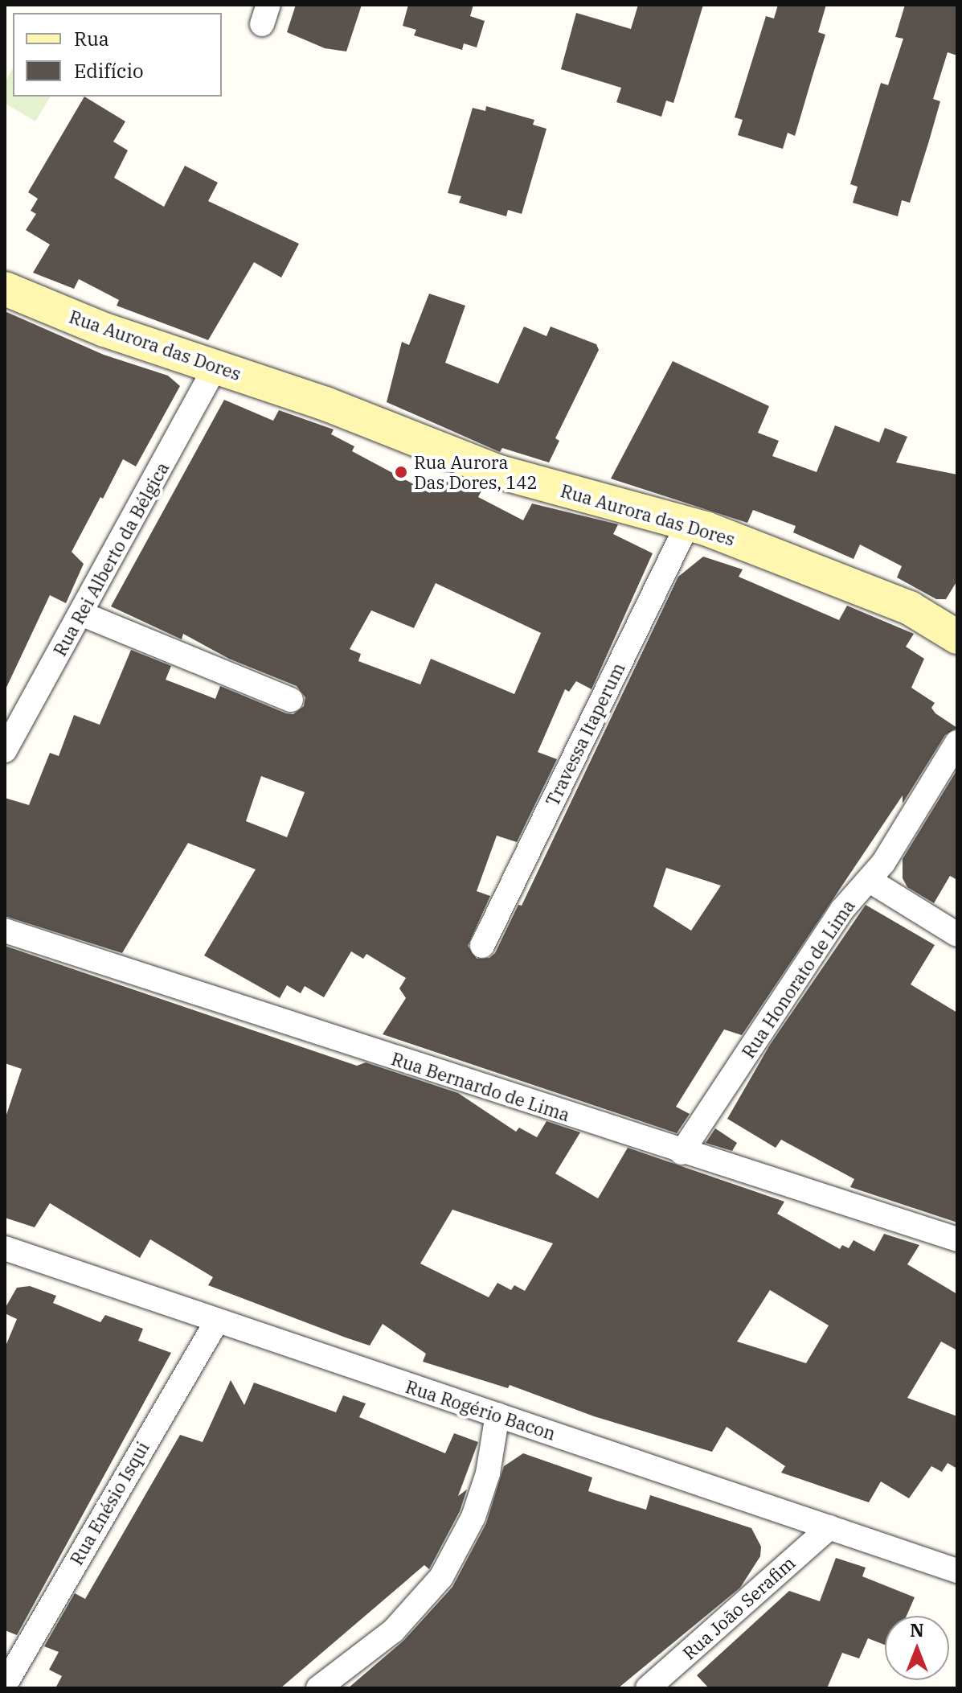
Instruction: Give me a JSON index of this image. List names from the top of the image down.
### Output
{
  "streets": {
    "main road": ["Rua Aurora das Dores"],
    "street": [
      "Rua Rei Alberto da Bélgica",
      "Travessa Itaperum",
      "Rua Honorato de Lima",
      "Rua Bernardo de Lima",
      "Rua Rogério Bacon",
      "Rua Enésio Isqui",
      "Rua João Serafim"
    ]
  },
  "crossings": [
    ["Rua Aurora das Dores", "Rua Rei Alberto da Bélgica"],
    ["Rua Aurora das Dores", "Travessa Itaperum"],
    ["Rua Honorato de Lima", "Rua Bernardo de Lima"],
    ["Rua Rogério Bacon", "Rua Enésio Isqui"],
    ["Rua Rogério Bacon", "Rua João Serafim"]
  ],
  "places": ["Rua Aurora Das Dores, 142"],
  "legend": ["Rua", "Edifício"],
  "north": "top"
}
